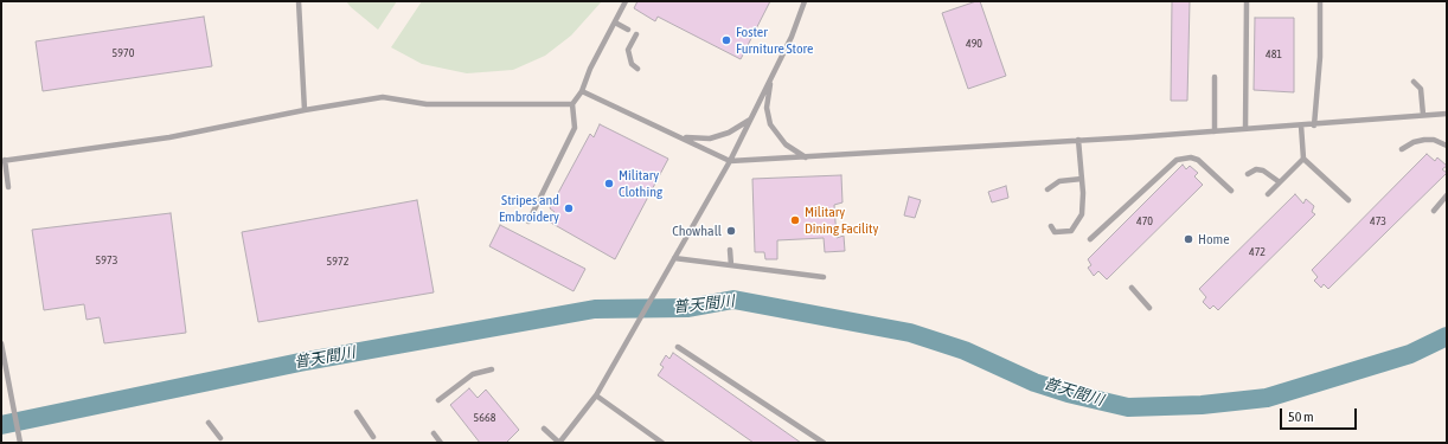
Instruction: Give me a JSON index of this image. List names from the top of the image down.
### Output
{
  "water": ["普天間川"],
  "places": [
    "Foster Furniture Store",
    "Military Clothing",
    "Stripes and Embroidery",
    "Military Dining Facility",
    "Chowhall",
    "Home"
  ],
  "house_numbers": [
    "490",
    "5970",
    "481",
    "470",
    "473",
    "472",
    "5973",
    "5972",
    "5668"
  ],
  "scale_bar": "50 m"
}
